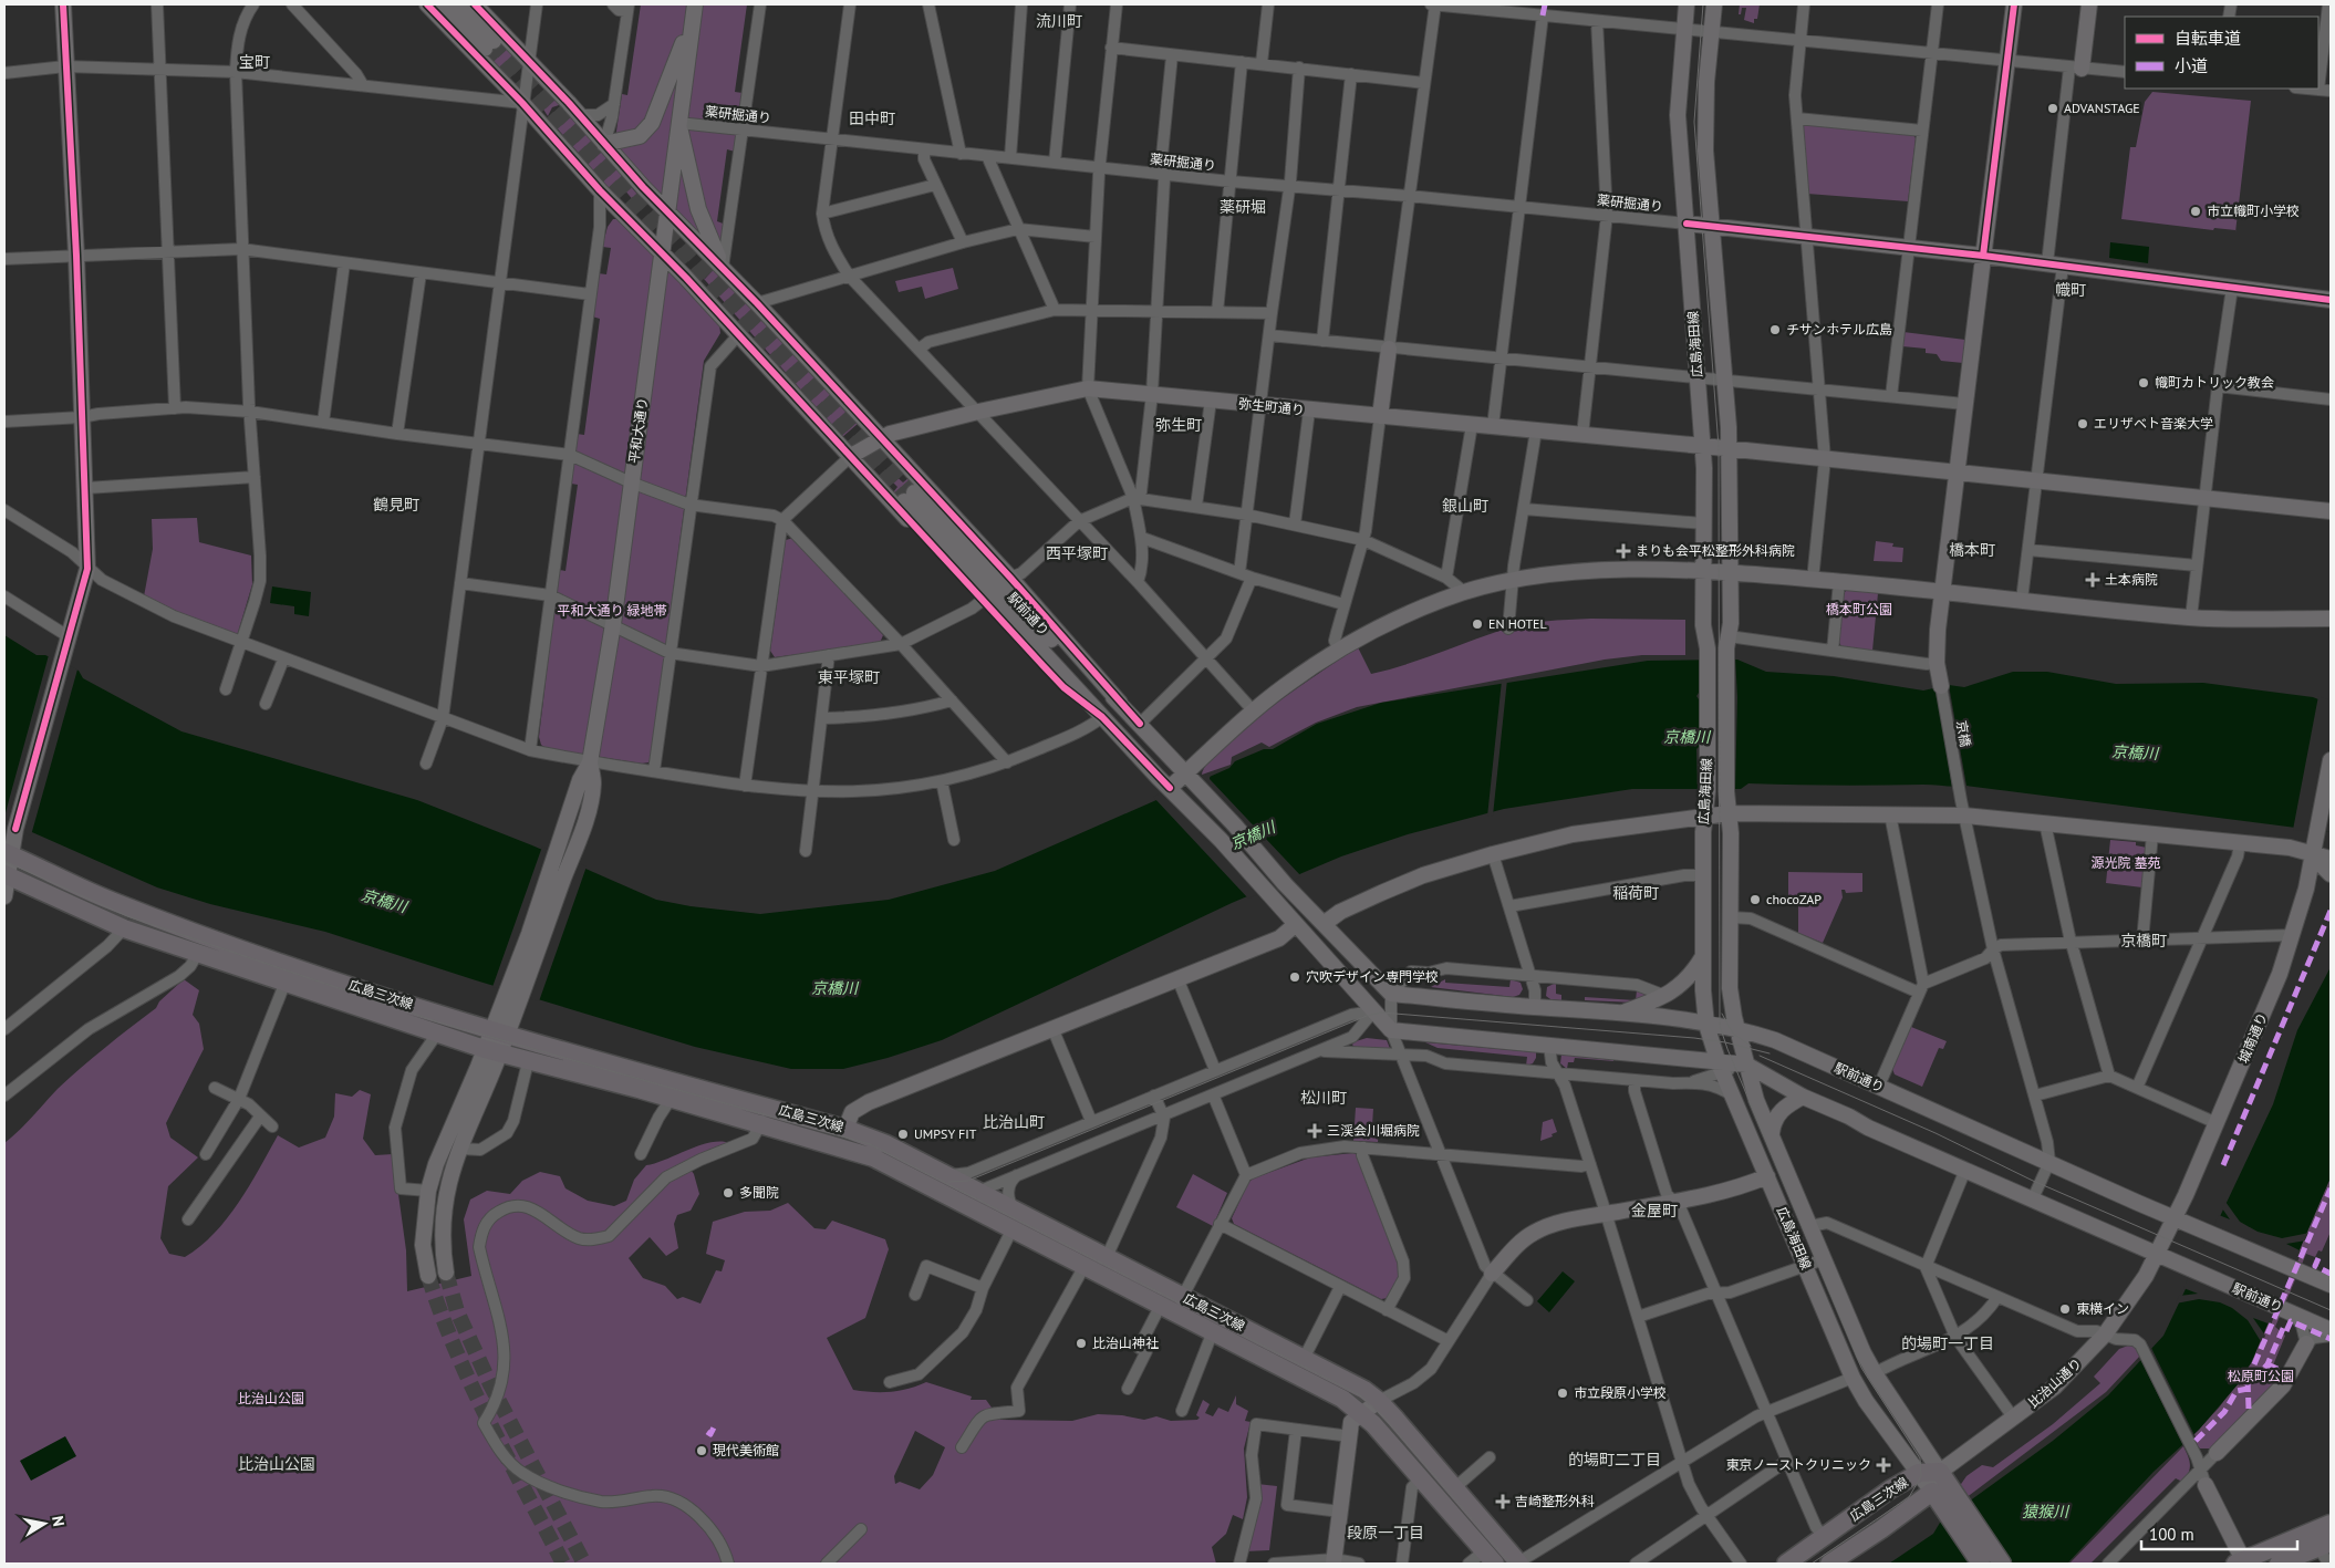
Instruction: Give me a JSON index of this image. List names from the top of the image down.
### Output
{
  "streets": {
    "main road": ["広島三次線"],
    "street": [
      "薬研掘通り",
      "広島海田線",
      "弥生町通り",
      "平和大通り",
      "駅前通り",
      "京橋",
      "城南通り",
      "比治山通り"
    ]
  },
  "crossings": [
    ["薬研掘通り", "広島海田線"],
    ["薬研掘通り", "平和大通り"],
    ["広島海田線", "弥生町通り"],
    ["広島海田線", "駅前通り"],
    ["広島海田線", "広島三次線"],
    ["広島海田線", "比治山通り"],
    ["平和大通り", "広島三次線"],
    ["駅前通り", "京橋"],
    ["駅前通り", "城南通り"],
    ["駅前通り", "比治山通り"],
    ["広島三次線", "比治山通り"],
    ["城南通り", "比治山通り"]
  ],
  "districts": [
    "流川町",
    "宝町",
    "田中町",
    "薬研堀",
    "幟町",
    "弥生町",
    "鶴見町",
    "銀山町",
    "橋本町",
    "西平塚町",
    "東平塚町",
    "稲荷町",
    "京橋町",
    "松川町",
    "比治山町",
    "金屋町",
    "的場町一丁目",
    "的場町二丁目",
    "比治山公園",
    "段原一丁目"
  ],
  "water": ["京橋川", "猿猴川"],
  "parks": [
    "橋本町公園",
    "平和大通り 緑地帯",
    "源光院 墓苑",
    "松原町公園",
    "比治山公園"
  ],
  "places": {
    "other": [
      "ADVANSTAGE",
      "市立幟町小学校",
      "チサンホテル広島",
      "幟町カトリック教会",
      "エリザベト音楽大学",
      "EN HOTEL",
      "chocoZAP",
      "穴吹デザイン専門学校",
      "UMPSY FIT",
      "多聞院",
      "東横イン",
      "比治山神社",
      "市立段原小学校",
      "現代美術館"
    ],
    "health": [
      "まりも会平松整形外科病院",
      "土本病院",
      "三渓会川堀病院",
      "東京ノーストクリニック",
      "吉崎整形外科"
    ]
  },
  "legend": ["自転車道", "小道"],
  "scale_bar": "100 m",
  "north": "right"
}
